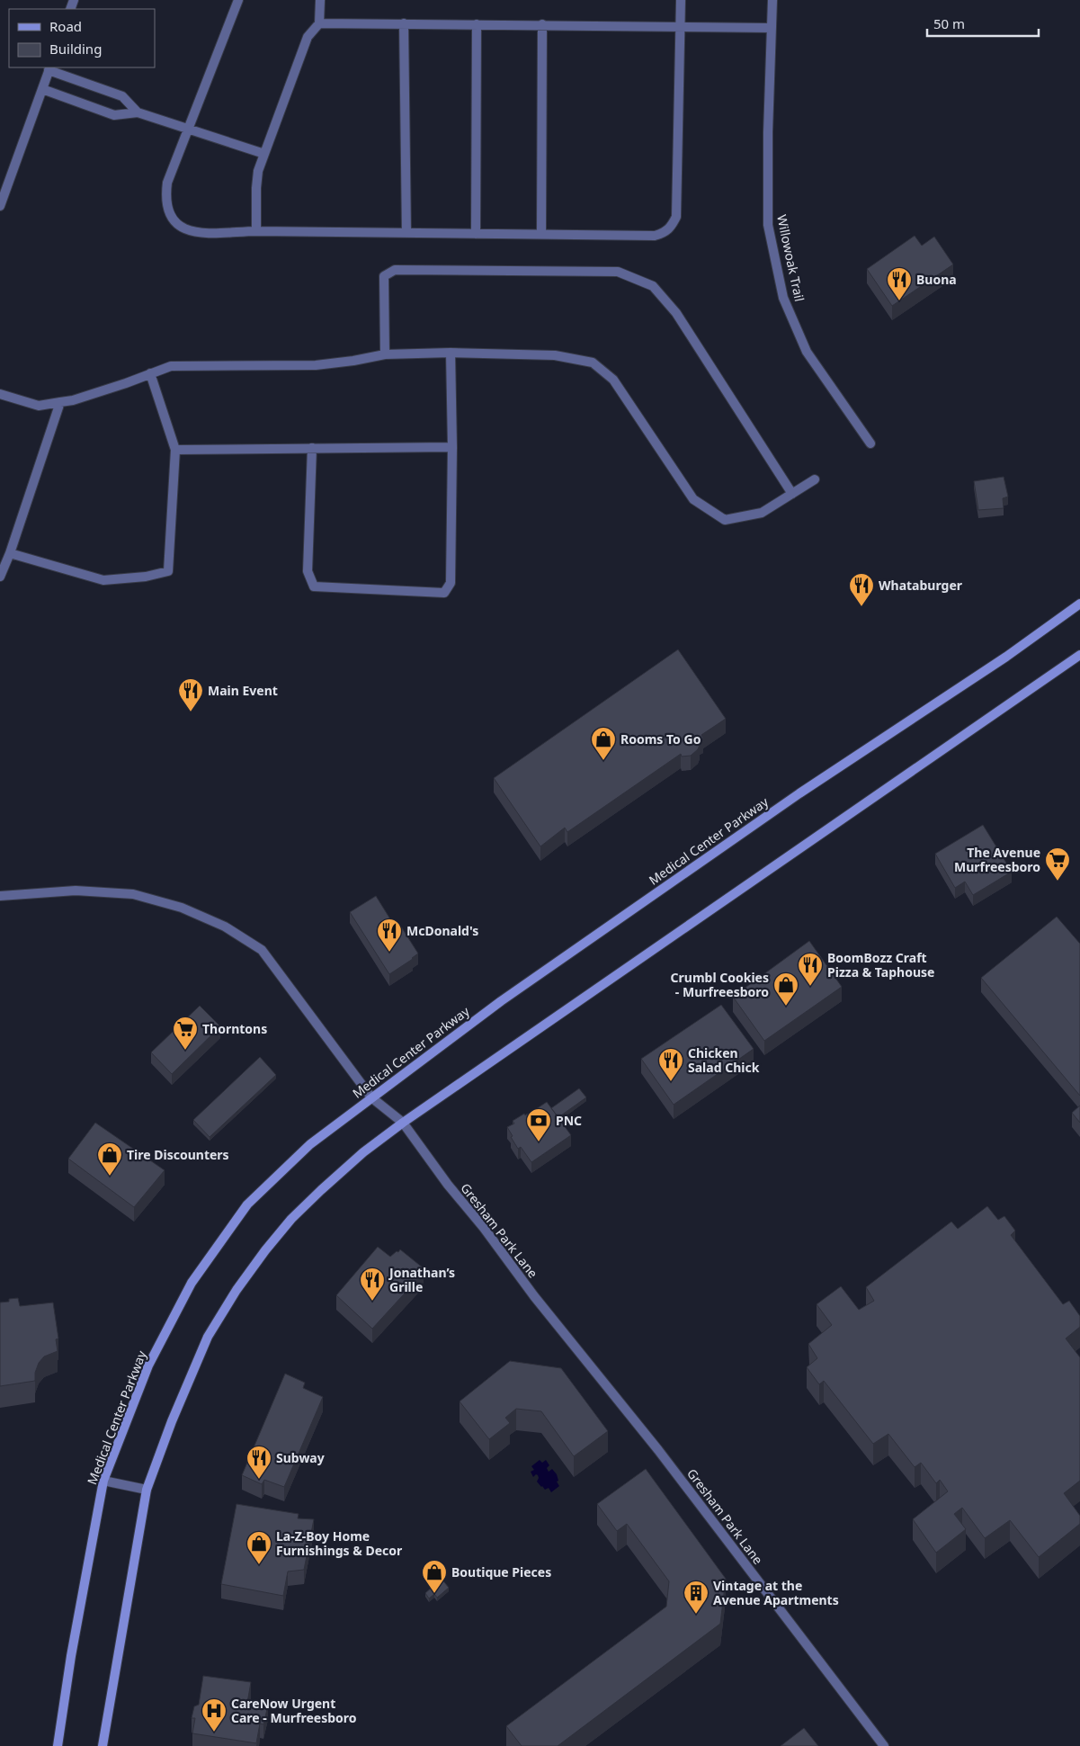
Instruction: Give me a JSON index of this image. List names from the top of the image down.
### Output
{
  "streets": {
    "main road": ["Medical Center Parkway"],
    "street": ["Willowoak Trail", "Gresham Park Lane"]
  },
  "crossings": [
    ["Medical Center Parkway", "Gresham Park Lane"]
  ],
  "places": {
    "restaurant": [
      "Buona",
      "Whataburger",
      "Main Event",
      "McDonald's",
      "BoomBozz Craft Pizza & Taphouse",
      "Chicken Salad Chick",
      "Jonathan’s Grille",
      "Subway"
    ],
    "shop": [
      "Rooms To Go",
      "Crumbl Cookies - Murfreesboro",
      "Tire Discounters",
      "La-Z-Boy Home Furnishings & Decor",
      "Boutique Pieces"
    ],
    "supermarket": ["The Avenue Murfreesboro", "Thorntons"],
    "bank": ["PNC"],
    "building": ["Vintage at the Avenue Apartments"],
    "hospital": ["CareNow Urgent Care - Murfreesboro"]
  },
  "legend": ["Road", "Building"],
  "scale_bar": "50 m"
}
